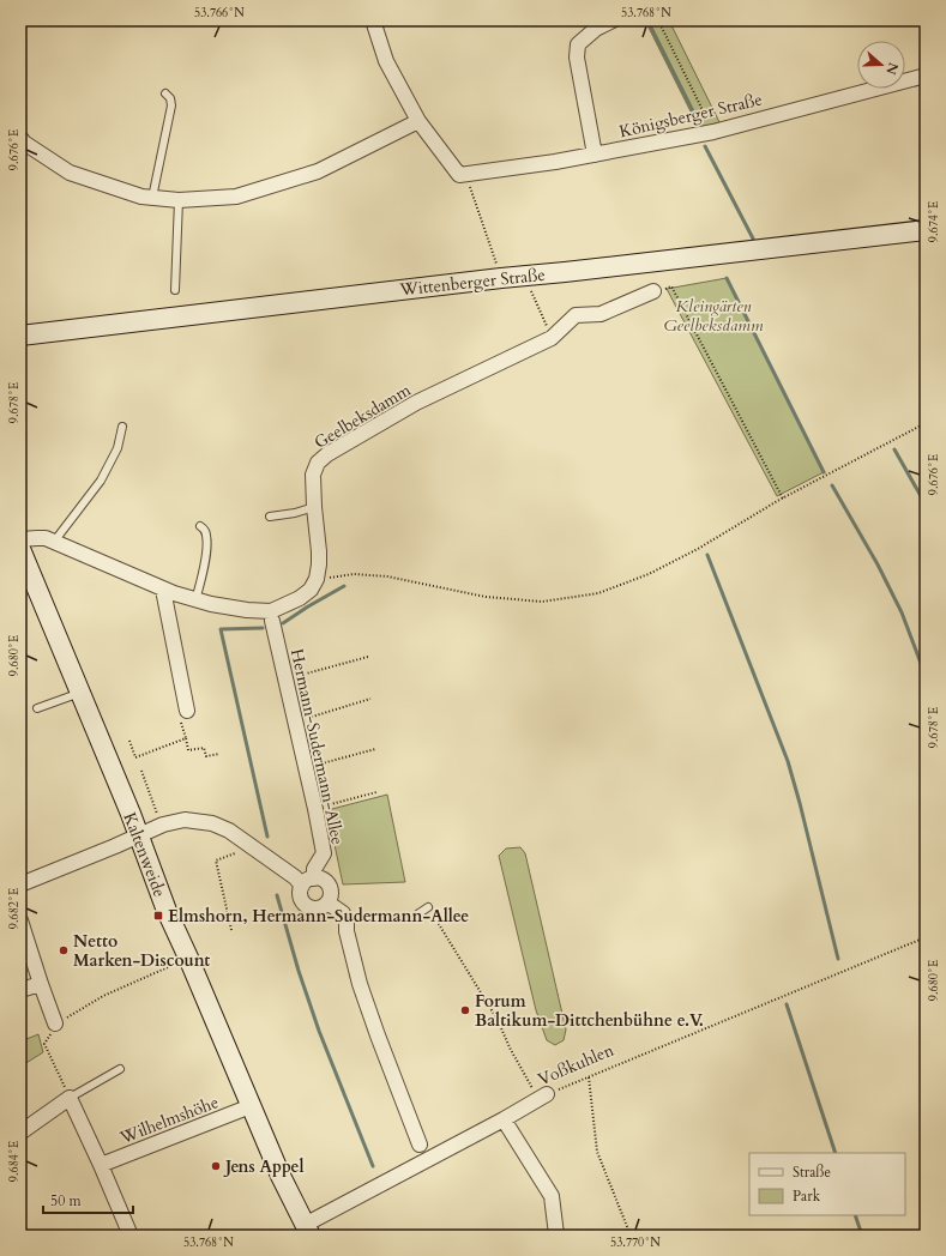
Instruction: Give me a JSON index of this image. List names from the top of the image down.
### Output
{
  "streets": {
    "main road": ["Wittenberger Straße", "Kaltenweide"],
    "street": [
      "Königsberger Straße",
      "Geelbeksdamm",
      "Hermann-Sudermann-Allee",
      "Voßkuhlen",
      "Wilhelmshöhe"
    ]
  },
  "crossings": [
    ["Kaltenweide", "Voßkuhlen"],
    ["Kaltenweide", "Wilhelmshöhe"]
  ],
  "parks": ["Kleingärten Geelbeksdamm"],
  "places": {
    "transit": ["Elmshorn, Hermann-Sudermann-Allee"],
    "other": ["Netto Marken-Discount", "Forum Baltikum-Dittchenbühne e.V.", "Jens Appel"]
  },
  "legend": ["Straße", "Park"],
  "scale_bar": "50 m",
  "north": "right",
  "coordinates": [
    "53.766°N",
    "53.768°N",
    "9.676°E",
    "9.674°E",
    "9.678°E",
    "9.680°E",
    "9.682°E",
    "9.684°E",
    "53.770°N"
  ]
}
